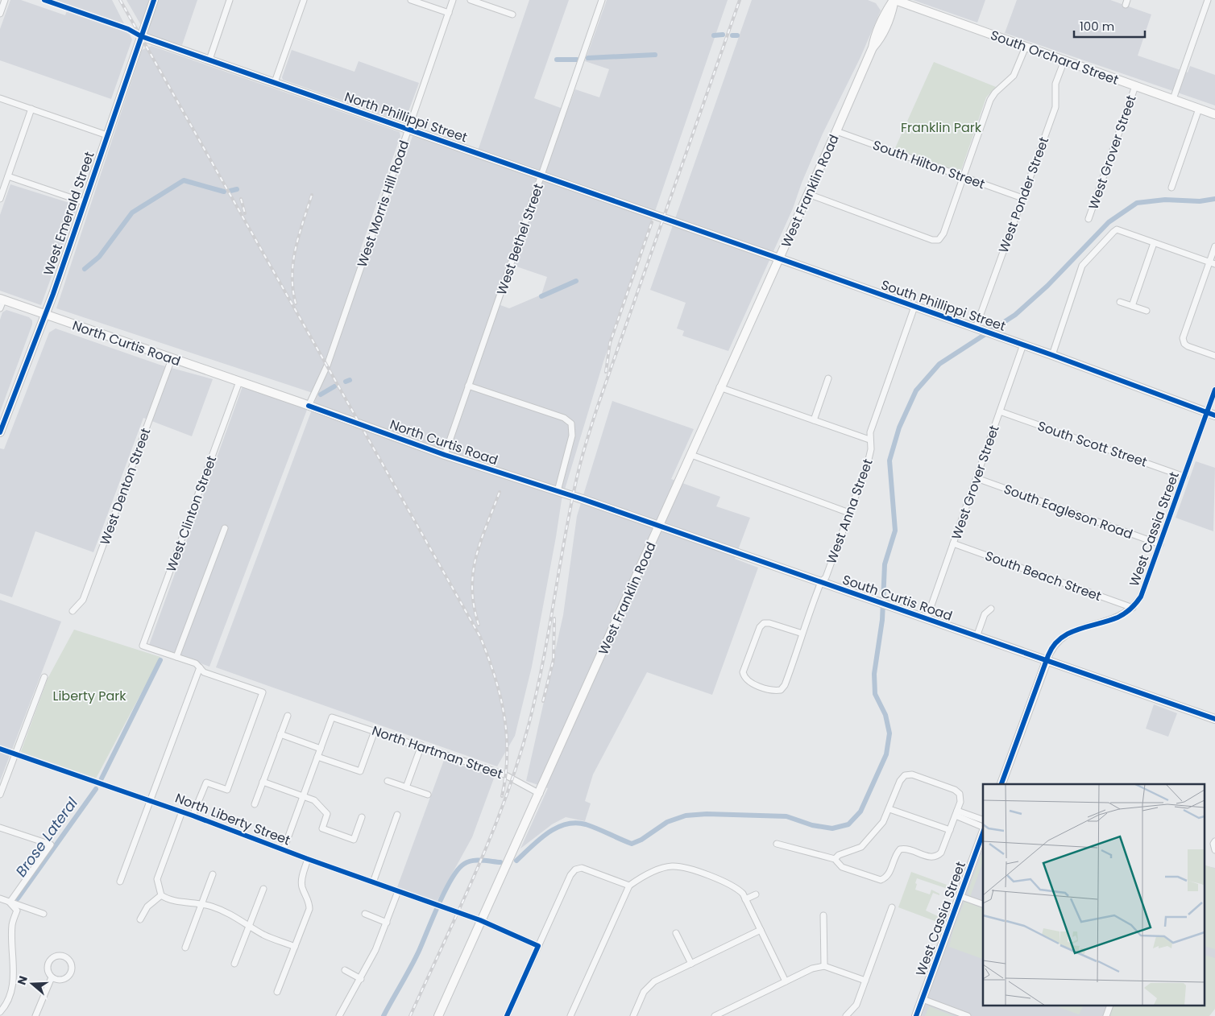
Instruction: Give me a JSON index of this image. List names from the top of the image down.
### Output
{
  "streets": {
    "street": [
      "South Orchard Street",
      "North Phillippi Street",
      "West Grover Street",
      "South Hilton Street",
      "West Franklin Road",
      "West Ponder Street",
      "West Morris Hill Road",
      "West Emerald Street",
      "West Bethel Street",
      "South Phillippi Street",
      "North Curtis Road",
      "South Scott Street",
      "West Denton Street",
      "West Anna Street",
      "South Eagleson Road",
      "West Clinton Street",
      "West Cassia Street",
      "South Beach Street",
      "South Curtis Road",
      "North Hartman Street",
      "North Liberty Street"
    ]
  },
  "crossings": [
    ["South Orchard Street", "West Grover Street"],
    ["South Orchard Street", "West Franklin Road"],
    ["South Orchard Street", "West Ponder Street"],
    ["North Phillippi Street", "West Morris Hill Road"],
    ["North Phillippi Street", "West Emerald Street"],
    ["North Phillippi Street", "West Bethel Street"],
    ["North Phillippi Street", "South Phillippi Street"],
    ["West Grover Street", "South Phillippi Street"],
    ["West Grover Street", "South Scott Street"],
    ["West Grover Street", "South Eagleson Road"],
    ["West Grover Street", "South Beach Street"],
    ["West Grover Street", "South Curtis Road"],
    ["South Hilton Street", "West Franklin Road"],
    ["South Hilton Street", "West Ponder Street"],
    ["West Franklin Road", "South Phillippi Street"],
    ["West Franklin Road", "South Curtis Road"],
    ["West Franklin Road", "North Hartman Street"],
    ["West Franklin Road", "North Liberty Street"],
    ["West Ponder Street", "South Phillippi Street"],
    ["West Morris Hill Road", "North Curtis Road"],
    ["West Emerald Street", "North Curtis Road"],
    ["West Bethel Street", "North Curtis Road"],
    ["South Phillippi Street", "West Anna Street"],
    ["South Phillippi Street", "West Cassia Street"],
    ["North Curtis Road", "West Denton Street"],
    ["North Curtis Road", "West Clinton Street"],
    ["North Curtis Road", "South Curtis Road"],
    ["South Scott Street", "West Cassia Street"],
    ["West Anna Street", "South Curtis Road"],
    ["South Eagleson Road", "West Cassia Street"],
    ["West Cassia Street", "South Beach Street"],
    ["West Cassia Street", "South Curtis Road"]
  ],
  "water": ["Brose Lateral"],
  "parks": ["Franklin Park", "Liberty Park"],
  "scale_bar": "100 m",
  "north": "left"
}
